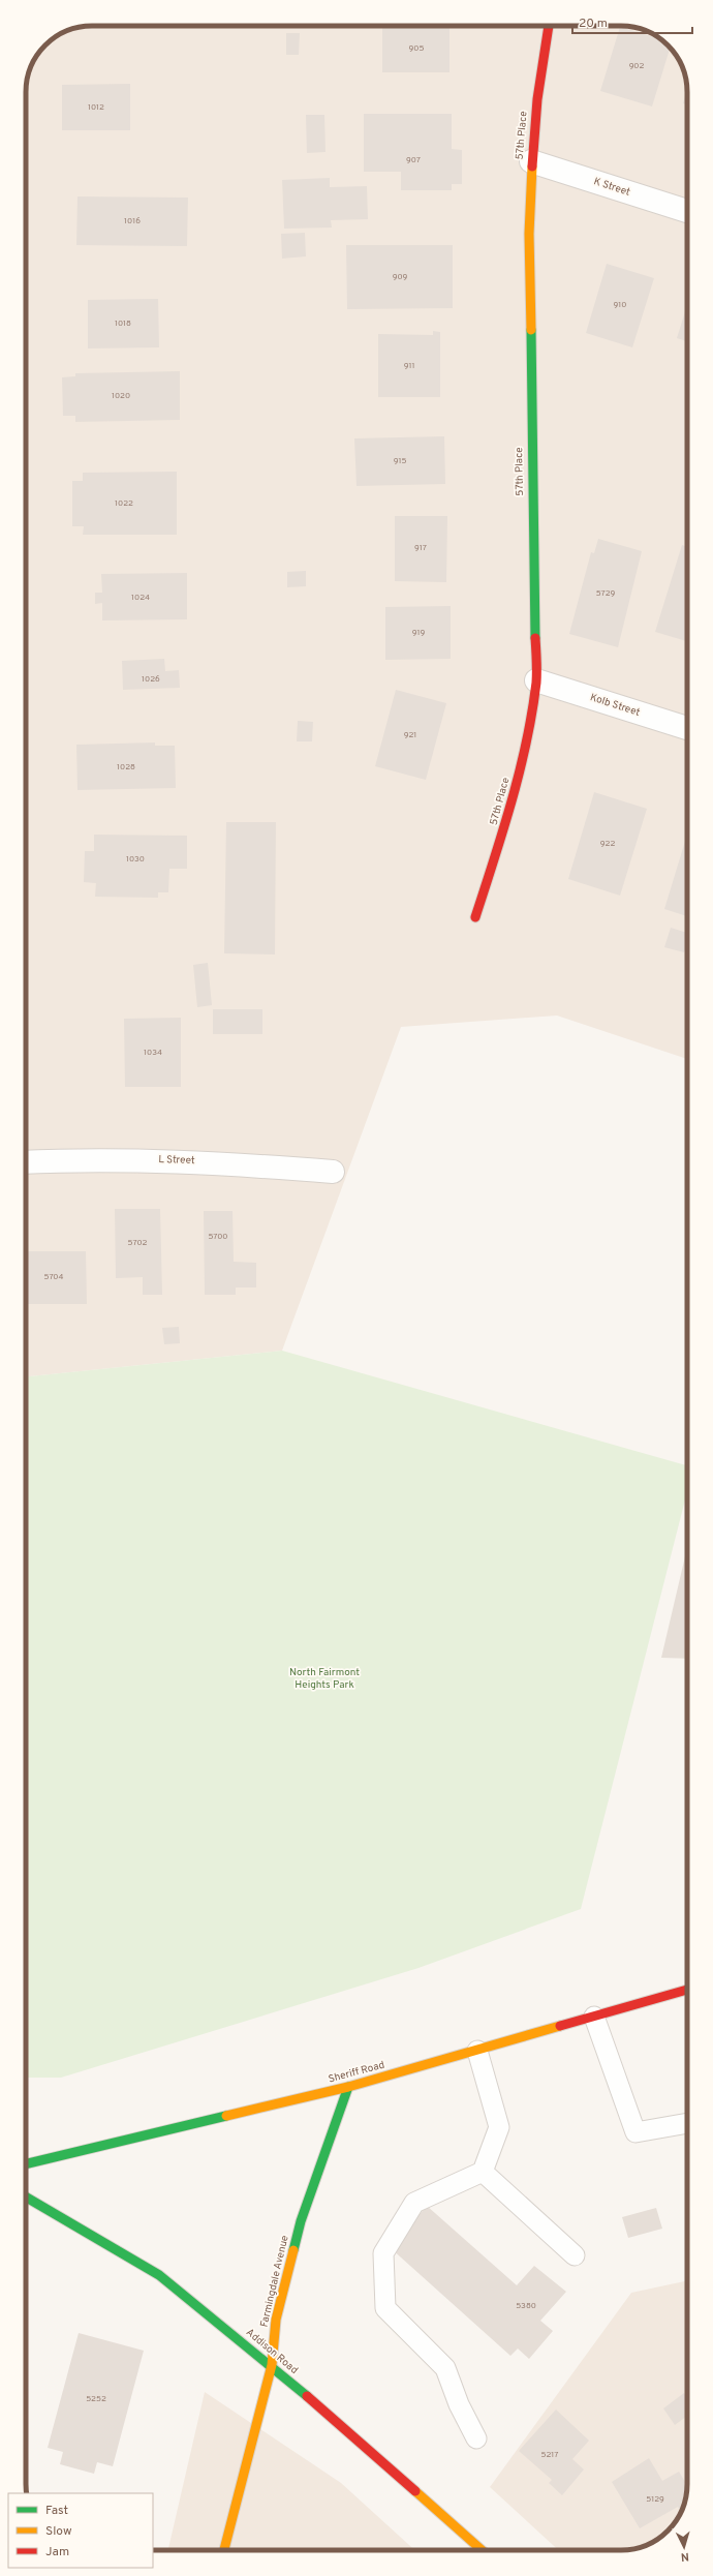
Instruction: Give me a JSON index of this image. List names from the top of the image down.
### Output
{
  "streets": {
    "street": [
      "57th Place",
      "K Street",
      "Kolb Street",
      "L Street",
      "Sheriff Road",
      "Farmingdale Avenue",
      "Addison Road"
    ]
  },
  "crossings": [
    ["57th Place", "K Street"],
    ["57th Place", "Kolb Street"],
    ["Sheriff Road", "Farmingdale Avenue"],
    ["Farmingdale Avenue", "Addison Road"]
  ],
  "parks": ["North Fairmont Heights Park"],
  "house_numbers": [
    "905",
    "902",
    "1012",
    "907",
    "1016",
    "909",
    "910",
    "1018",
    "911",
    "1020",
    "915",
    "1022",
    "917",
    "5729",
    "1024",
    "919",
    "1026",
    "921",
    "1028",
    "922",
    "1030",
    "1034",
    "5700",
    "5702",
    "5704",
    "5380",
    "5252",
    "5217",
    "5129"
  ],
  "legend": ["Fast", "Slow", "Jam"],
  "scale_bar": "20 m",
  "north": "bottom"
}
